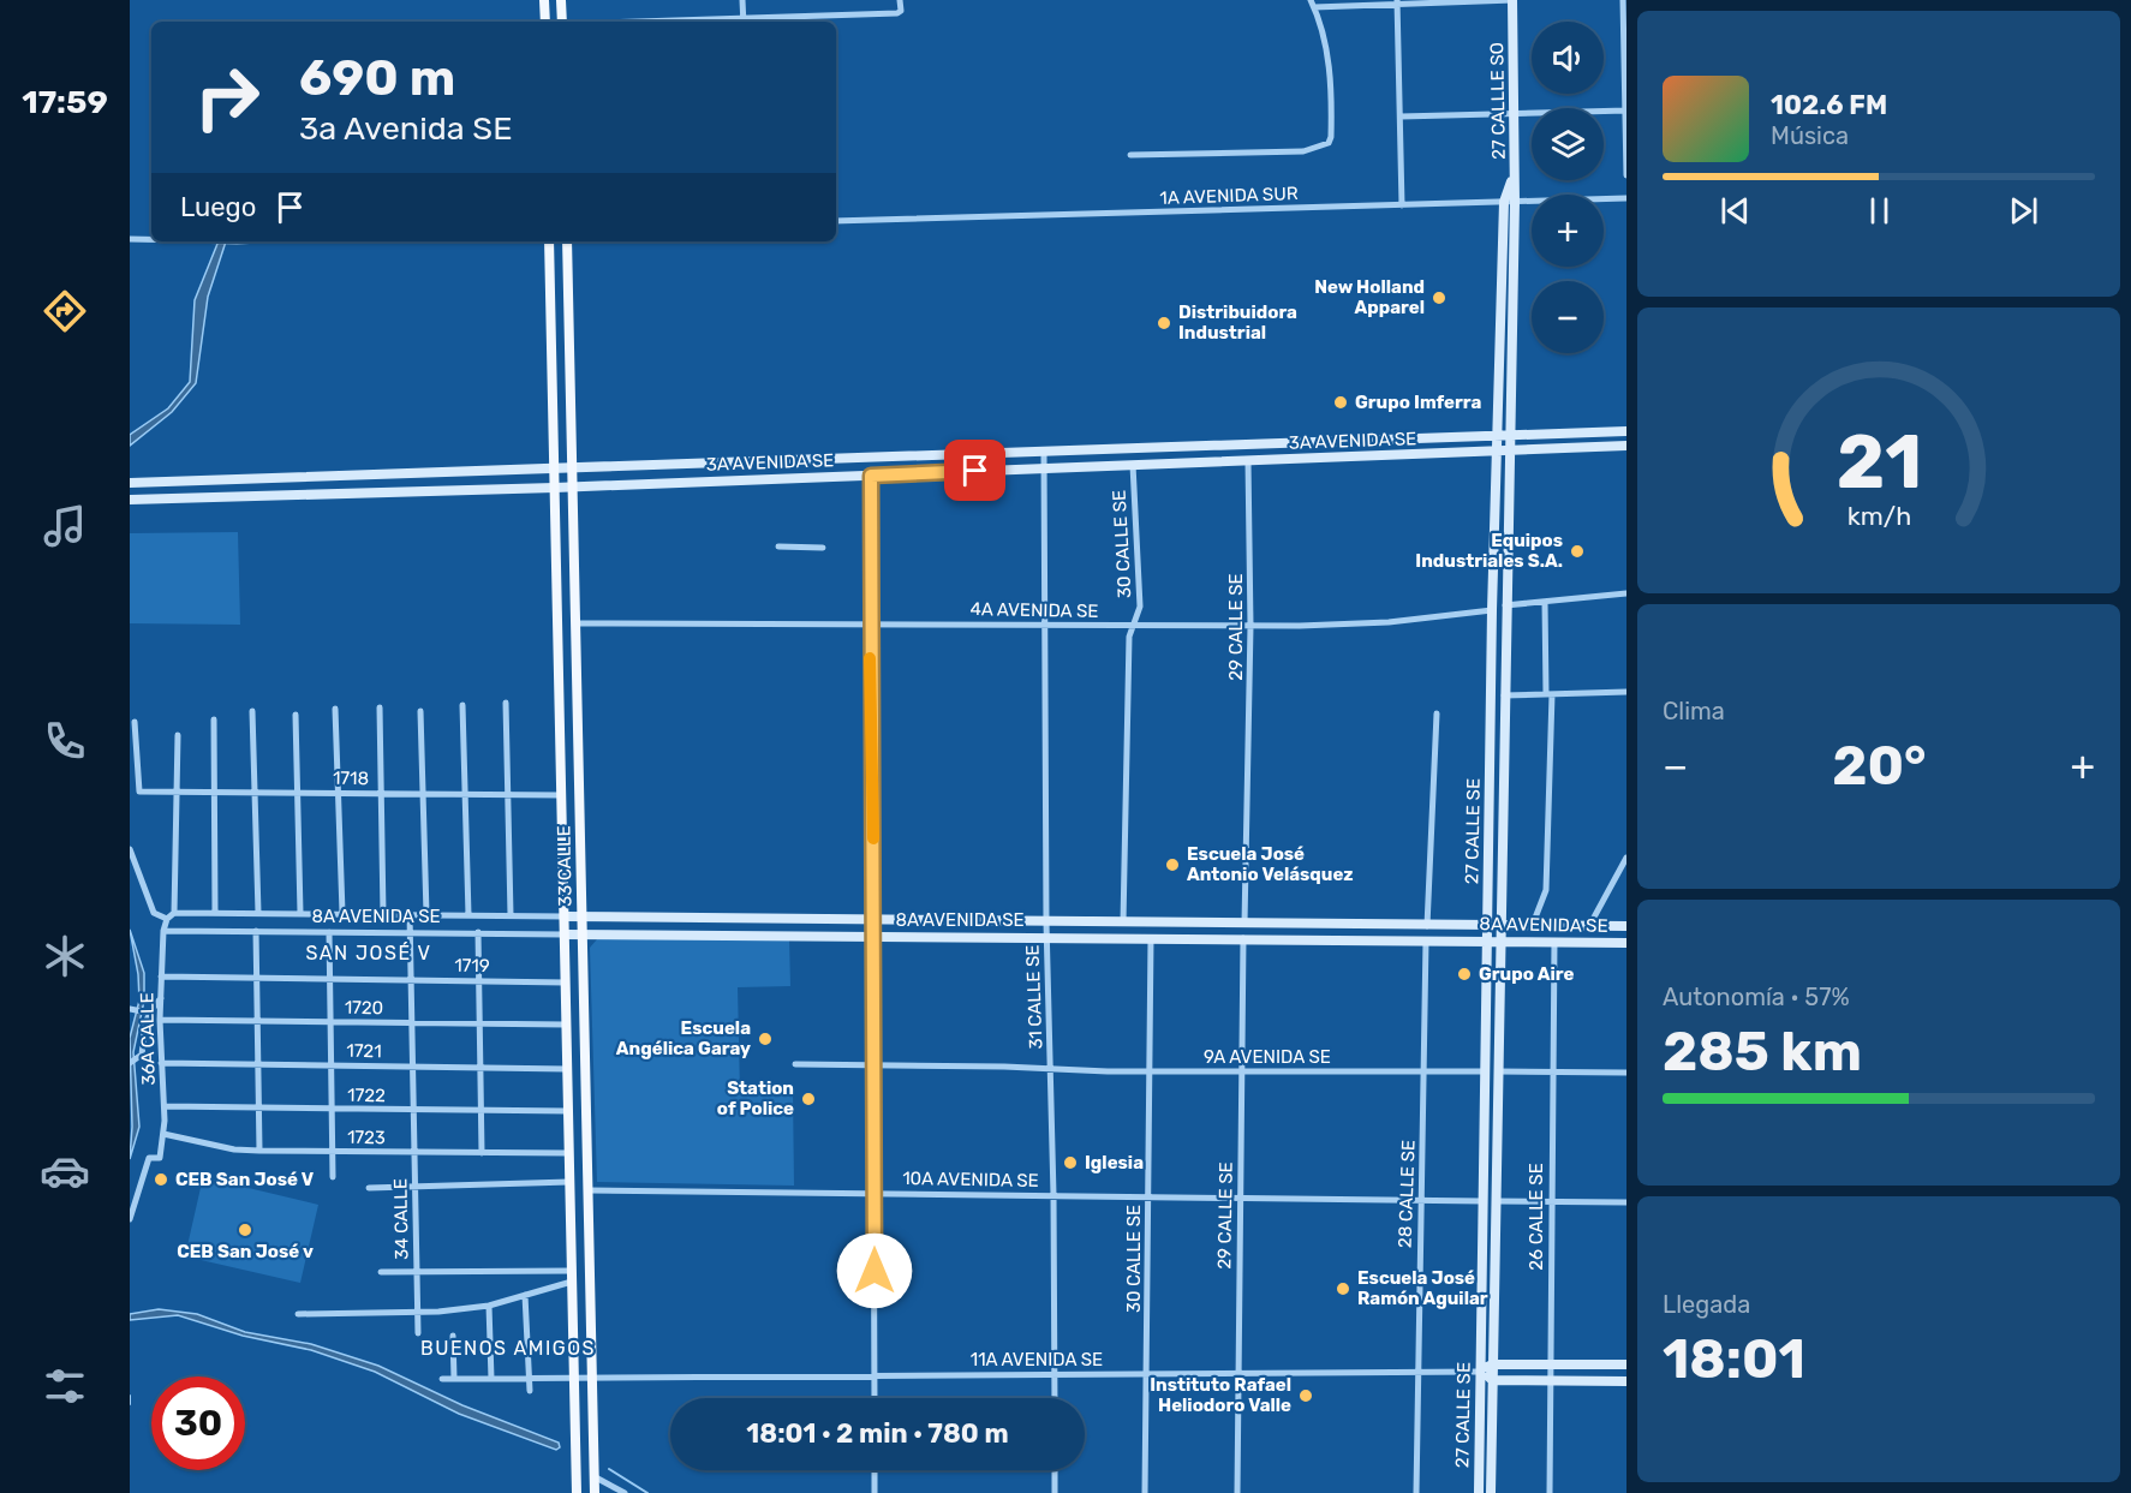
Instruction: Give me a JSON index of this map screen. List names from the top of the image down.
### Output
{
  "streets": {
    "main road": [
      "27 CALLLE SO",
      "3A AVENIDA SE",
      "27 CALLE SE",
      "33 CALLE",
      "8A AVENIDA SE"
    ],
    "street": [
      "1A AVENIDA SUR",
      "30 CALLE SE",
      "4A AVENIDA SE",
      "29 CALLE SE",
      "1718",
      "1719",
      "31 CALLE SE",
      "1720",
      "36A CALLE",
      "1721",
      "9A AVENIDA SE",
      "1722",
      "1723",
      "10A AVENIDA SE",
      "28 CALLE SE",
      "26 CALLE SE",
      "34 CALLE",
      "11A AVENIDA SE"
    ]
  },
  "crossings": [
    ["27 CALLLE SO", "27 CALLE SE"],
    ["1A AVENIDA SUR", "27 CALLE SE"],
    ["3A AVENIDA SE", "30 CALLE SE"],
    ["3A AVENIDA SE", "29 CALLE SE"],
    ["3A AVENIDA SE", "27 CALLE SE"],
    ["3A AVENIDA SE", "33 CALLE"],
    ["3A AVENIDA SE", "31 CALLE SE"],
    ["30 CALLE SE", "4A AVENIDA SE"],
    ["30 CALLE SE", "8A AVENIDA SE"],
    ["30 CALLE SE", "9A AVENIDA SE"],
    ["30 CALLE SE", "10A AVENIDA SE"],
    ["30 CALLE SE", "11A AVENIDA SE"],
    ["4A AVENIDA SE", "29 CALLE SE"],
    ["4A AVENIDA SE", "27 CALLE SE"],
    ["4A AVENIDA SE", "33 CALLE"],
    ["4A AVENIDA SE", "31 CALLE SE"],
    ["29 CALLE SE", "8A AVENIDA SE"],
    ["29 CALLE SE", "9A AVENIDA SE"],
    ["29 CALLE SE", "10A AVENIDA SE"],
    ["29 CALLE SE", "11A AVENIDA SE"],
    ["1718", "33 CALLE"],
    ["27 CALLE SE", "8A AVENIDA SE"],
    ["27 CALLE SE", "9A AVENIDA SE"],
    ["27 CALLE SE", "10A AVENIDA SE"],
    ["27 CALLE SE", "11A AVENIDA SE"],
    ["33 CALLE", "8A AVENIDA SE"],
    ["33 CALLE", "1719"],
    ["33 CALLE", "1720"],
    ["33 CALLE", "1721"],
    ["33 CALLE", "1722"],
    ["33 CALLE", "1723"],
    ["33 CALLE", "10A AVENIDA SE"],
    ["33 CALLE", "11A AVENIDA SE"],
    ["8A AVENIDA SE", "31 CALLE SE"],
    ["8A AVENIDA SE", "36A CALLE"],
    ["8A AVENIDA SE", "28 CALLE SE"],
    ["8A AVENIDA SE", "26 CALLE SE"],
    ["8A AVENIDA SE", "34 CALLE"],
    ["1719", "36A CALLE"],
    ["1719", "34 CALLE"],
    ["31 CALLE SE", "9A AVENIDA SE"],
    ["31 CALLE SE", "10A AVENIDA SE"],
    ["31 CALLE SE", "11A AVENIDA SE"],
    ["1720", "36A CALLE"],
    ["1720", "34 CALLE"],
    ["36A CALLE", "1721"],
    ["36A CALLE", "1722"],
    ["36A CALLE", "1723"],
    ["1721", "34 CALLE"],
    ["9A AVENIDA SE", "28 CALLE SE"],
    ["1722", "34 CALLE"],
    ["1723", "34 CALLE"],
    ["10A AVENIDA SE", "28 CALLE SE"],
    ["28 CALLE SE", "11A AVENIDA SE"]
  ],
  "districts": ["SAN JOSÉ V", "BUENOS AMIGOS"],
  "places": [
    "New Holland Apparel",
    "Distribuidora Industrial",
    "Grupo Imferra",
    "Equipos Industriales S.A.",
    "Escuela José Antonio Velásquez",
    "Grupo Aire",
    "Escuela Angélica Garay",
    "Station of Police",
    "Iglesia",
    "CEB San José V",
    "CEB San José v",
    "Escuela José Ramón Aguilar",
    "Instituto Rafael Heliodoro Valle"
  ],
  "page": {
    "tabs": "17:59",
    "map_buttons": ["+", "−"],
    "turn": ["690 m", "3a Avenida SE"],
    "song": ["102.6 FM", "Música"],
    "then": "Luego",
    "tile": [
      "Clima",
      ["Autonomía · 57%", "285 km"],
      ["Llegada", "18:01"]
    ],
    "heat": ["−", "20°", "+"],
    "limit": "30",
    "trip": "18:01 · 2 min · 780 m",
    "gauge": ["21", "km/h"]
  }
}
